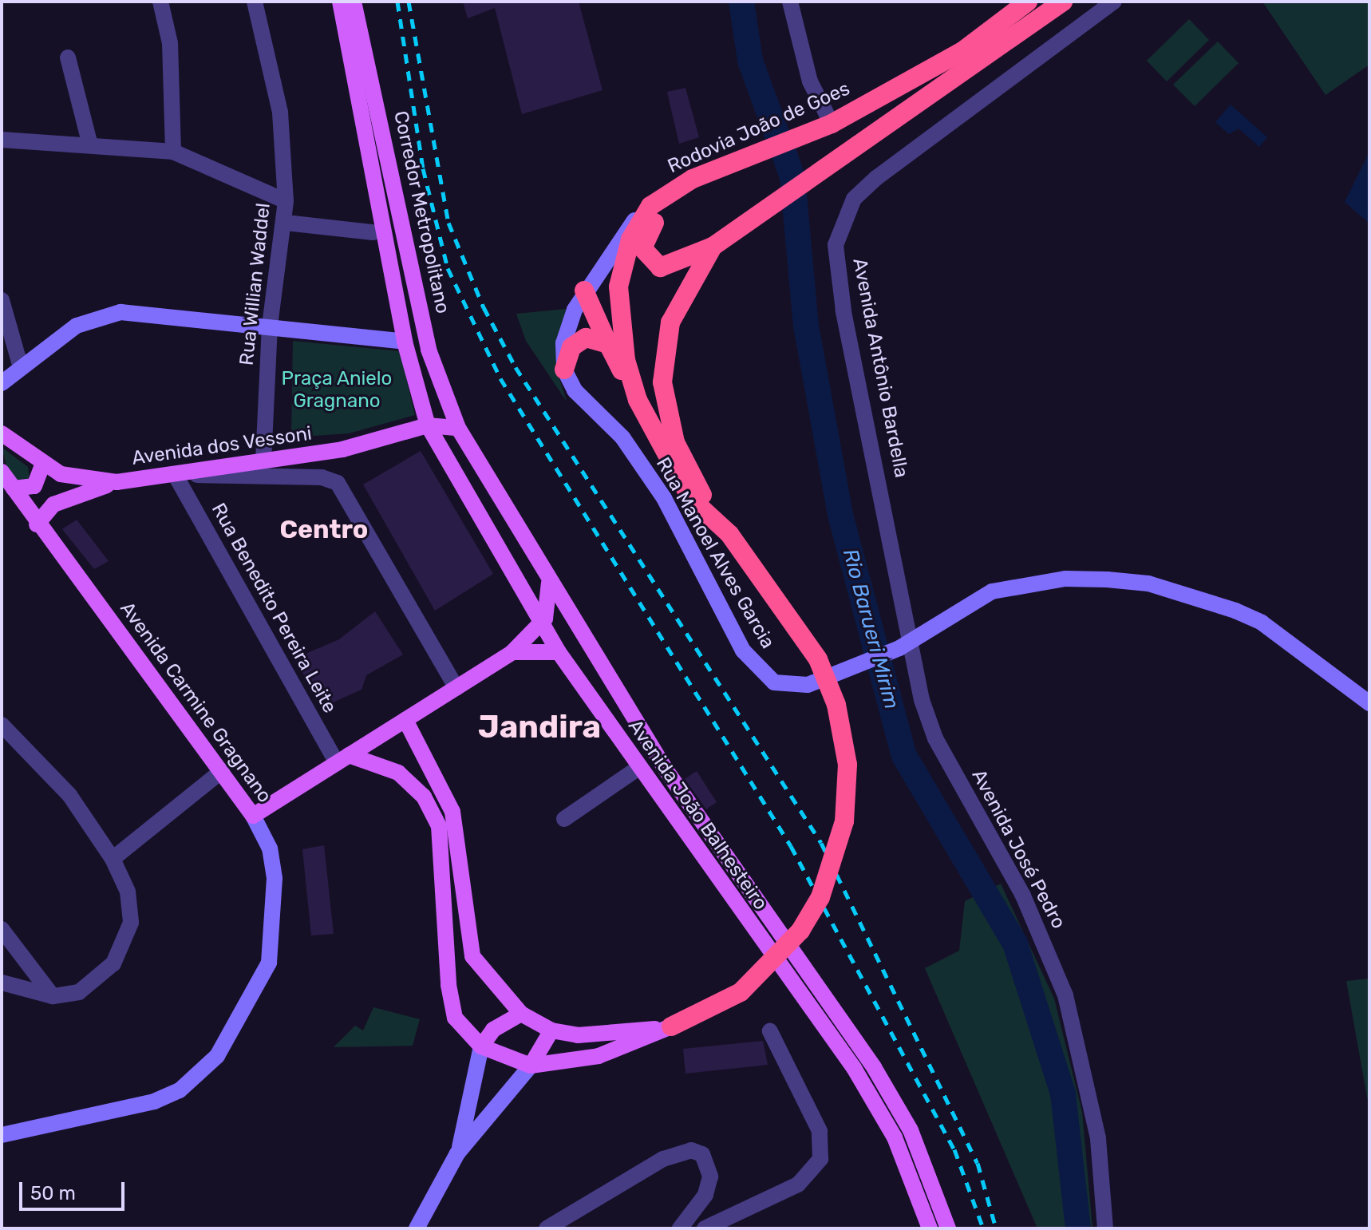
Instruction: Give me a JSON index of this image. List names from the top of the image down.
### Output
{
  "streets": {
    "highway": ["Rodovia João de Goes"],
    "main road": [
      "Corredor Metropolitano",
      "Avenida dos Vessoni",
      "Avenida Carmine Gragnano",
      "Avenida João Balhesteiro"
    ],
    "street": [
      "Rua Willian Waddel",
      "Avenida Antônio Bardella",
      "Rua Manoel Alves Garcia",
      "Rua Benedito Pereira Leite",
      "Avenida José Pedro"
    ]
  },
  "crossings": [
    ["Corredor Metropolitano", "Avenida dos Vessoni"],
    ["Corredor Metropolitano", "Avenida João Balhesteiro"],
    ["Rua Willian Waddel", "Avenida dos Vessoni"],
    ["Avenida Antônio Bardella", "Rua Manoel Alves Garcia"],
    ["Avenida Antônio Bardella", "Avenida José Pedro"],
    ["Avenida dos Vessoni", "Rua Benedito Pereira Leite"],
    ["Avenida dos Vessoni", "Avenida João Balhesteiro"],
    ["Rua Manoel Alves Garcia", "Avenida José Pedro"]
  ],
  "districts": ["Centro", "Jandira"],
  "water": ["Rio Barueri Mirim"],
  "parks": ["Praça Anielo Gragnano"],
  "scale_bar": "50 m"
}
